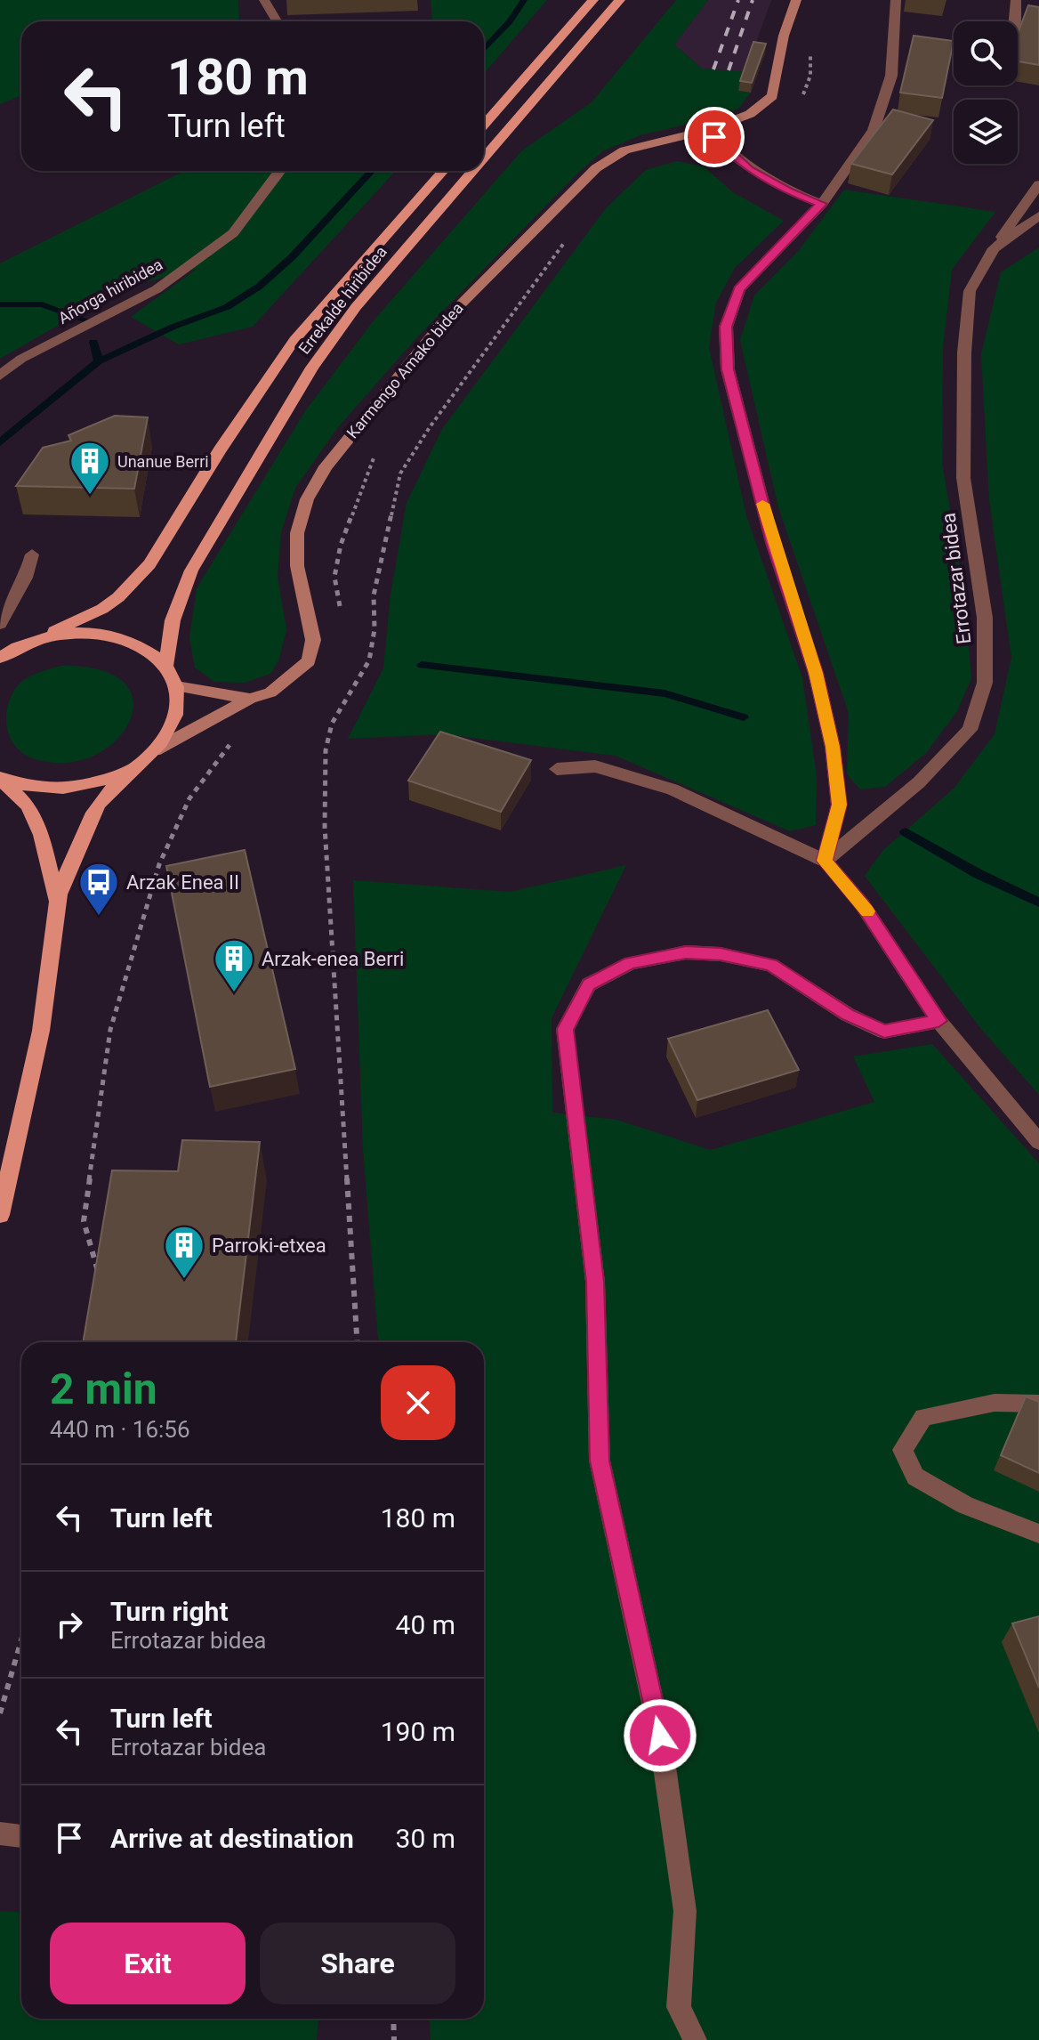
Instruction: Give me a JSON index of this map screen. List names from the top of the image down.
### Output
{
  "streets": {
    "main road": ["Errekalde hiribidea"],
    "street": ["Añorga hiribidea", "Karmengo Amako bidea", "Errotazar bidea"]
  },
  "places": {
    "building": ["Unanue Berri", "Arzak-enea Berri", "Parroki-etxea"],
    "bus stop": ["Arzak Enea II"]
  },
  "page": {
    "turn": ["180 m", "Turn left"],
    "heading": ["2 min", "440 m · 16:56"],
    "list": [
      {
        "name": "Turn left",
        "value": "180 m"
      },
      {
        "name": "Turn right",
        "note": "Errotazar bidea",
        "value": "40 m"
      },
      {
        "name": "Turn left",
        "note": "Errotazar bidea",
        "value": "190 m"
      },
      {
        "name": "Arrive at destination",
        "value": "30 m"
      }
    ],
    "buttons": ["Exit", "Share"]
  }
}
